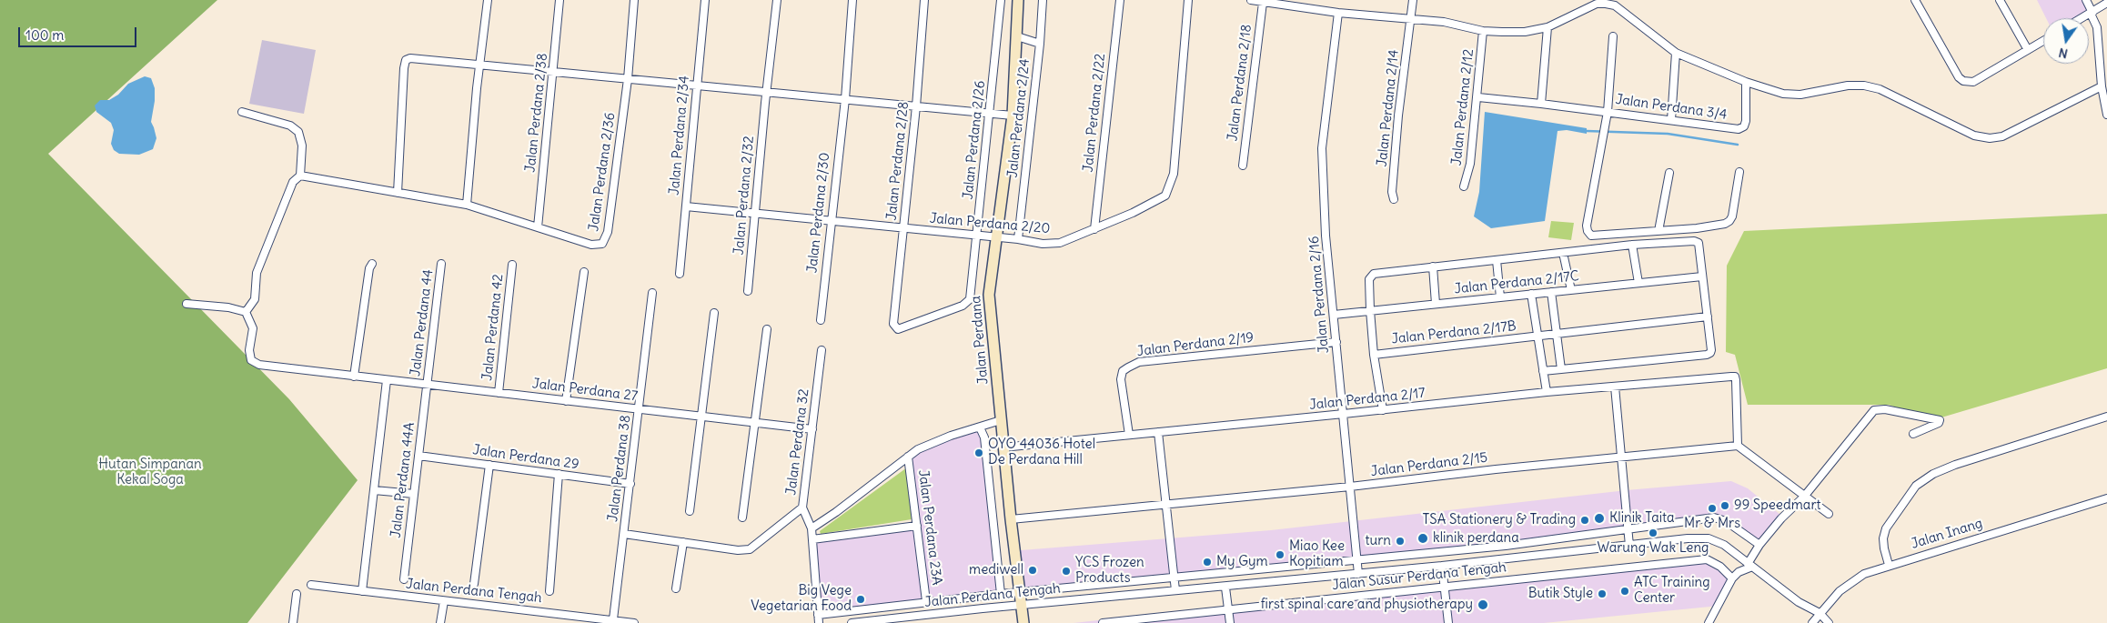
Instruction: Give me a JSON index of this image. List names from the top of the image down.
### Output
{
  "streets": {
    "street": [
      "Jalan Perdana 2/18",
      "Jalan Perdana 2/12",
      "Jalan Perdana 3/4",
      "Jalan Perdana 2/14",
      "Jalan Perdana 2/38",
      "Jalan Perdana 2/22",
      "Jalan Perdana 2/24",
      "Jalan Perdana 2/34",
      "Jalan Perdana 2/26",
      "Jalan Perdana 2/28",
      "Jalan Perdana 2/36",
      "Jalan Perdana 2/32",
      "Jalan Perdana 2/30",
      "Jalan Perdana 2/20",
      "Jalan Perdana 2/17C",
      "Jalan Perdana 2/16",
      "Jalan Perdana 44",
      "Jalan Perdana 42",
      "Jalan Perdana 2/17B",
      "Jalan Perdana",
      "Jalan Perdana 2/19",
      "Jalan Perdana 27",
      "Jalan Perdana 2/17",
      "Jalan Perdana 32",
      "Jalan Perdana 29",
      "Jalan Perdana 2/15",
      "Jalan Perdana 38",
      "Jalan Perdana 44A",
      "Jalan Perdana 23A",
      "Jalan Inang",
      "Jalan Susur Perdana Tengah",
      "Jalan Perdana Tengah"
    ]
  },
  "crossings": [
    ["Jalan Perdana 2/12", "Jalan Perdana 3/4"],
    ["Jalan Perdana 2/38", "Jalan Perdana 2/36"],
    ["Jalan Perdana 2/22", "Jalan Perdana 2/20"],
    ["Jalan Perdana 2/24", "Jalan Perdana 2/20"],
    ["Jalan Perdana 2/34", "Jalan Perdana 2/20"],
    ["Jalan Perdana 2/26", "Jalan Perdana 2/28"],
    ["Jalan Perdana 2/26", "Jalan Perdana 2/20"],
    ["Jalan Perdana 2/28", "Jalan Perdana 2/20"],
    ["Jalan Perdana 2/32", "Jalan Perdana 2/20"],
    ["Jalan Perdana 2/30", "Jalan Perdana 2/20"],
    ["Jalan Perdana 2/20", "Jalan Perdana"],
    ["Jalan Perdana 2/17C", "Jalan Perdana 2/16"],
    ["Jalan Perdana 2/16", "Jalan Perdana 2/19"],
    ["Jalan Perdana 2/16", "Jalan Perdana 2/17"],
    ["Jalan Perdana 2/16", "Jalan Perdana 2/15"],
    ["Jalan Perdana 2/16", "Jalan Susur Perdana Tengah"],
    ["Jalan Perdana 2/16", "Jalan Perdana Tengah"],
    ["Jalan Perdana 44", "Jalan Perdana 27"],
    ["Jalan Perdana 44", "Jalan Perdana 44A"],
    ["Jalan Perdana 42", "Jalan Perdana 27"],
    ["Jalan Perdana", "Jalan Perdana 2/17"],
    ["Jalan Perdana", "Jalan Perdana 2/15"],
    ["Jalan Perdana", "Jalan Susur Perdana Tengah"],
    ["Jalan Perdana", "Jalan Perdana Tengah"],
    ["Jalan Perdana 2/19", "Jalan Perdana 2/17"],
    ["Jalan Perdana 27", "Jalan Perdana 32"],
    ["Jalan Perdana 27", "Jalan Perdana 38"],
    ["Jalan Perdana 27", "Jalan Perdana 44A"],
    ["Jalan Perdana 2/17", "Jalan Perdana 2/15"],
    ["Jalan Perdana 32", "Jalan Perdana 38"],
    ["Jalan Perdana 29", "Jalan Perdana 38"],
    ["Jalan Perdana 29", "Jalan Perdana 44A"],
    ["Jalan Perdana 38", "Jalan Perdana Tengah"],
    ["Jalan Perdana 23A", "Jalan Susur Perdana Tengah"],
    ["Jalan Inang", "Jalan Perdana Tengah"]
  ],
  "parks": ["Hutan Simpanan Kekal Soga"],
  "places": [
    "OYO 44036 Hotel De Perdana Hill",
    "99 Speedmart",
    "Mr & Mrs",
    "Klinik Taita",
    "TSA Stationery & Trading",
    "Warung Wak Leng",
    "klinik perdana",
    "turn",
    "Miao Kee Kopitiam",
    "My Gym",
    "mediwell",
    "YCS Frozen Products",
    "ATC Training Center",
    "Butik Style",
    "Big Vege Vegetarian Food",
    "first spinal care and physiotherapy"
  ],
  "scale_bar": "100 m",
  "north": "bottom"
}
